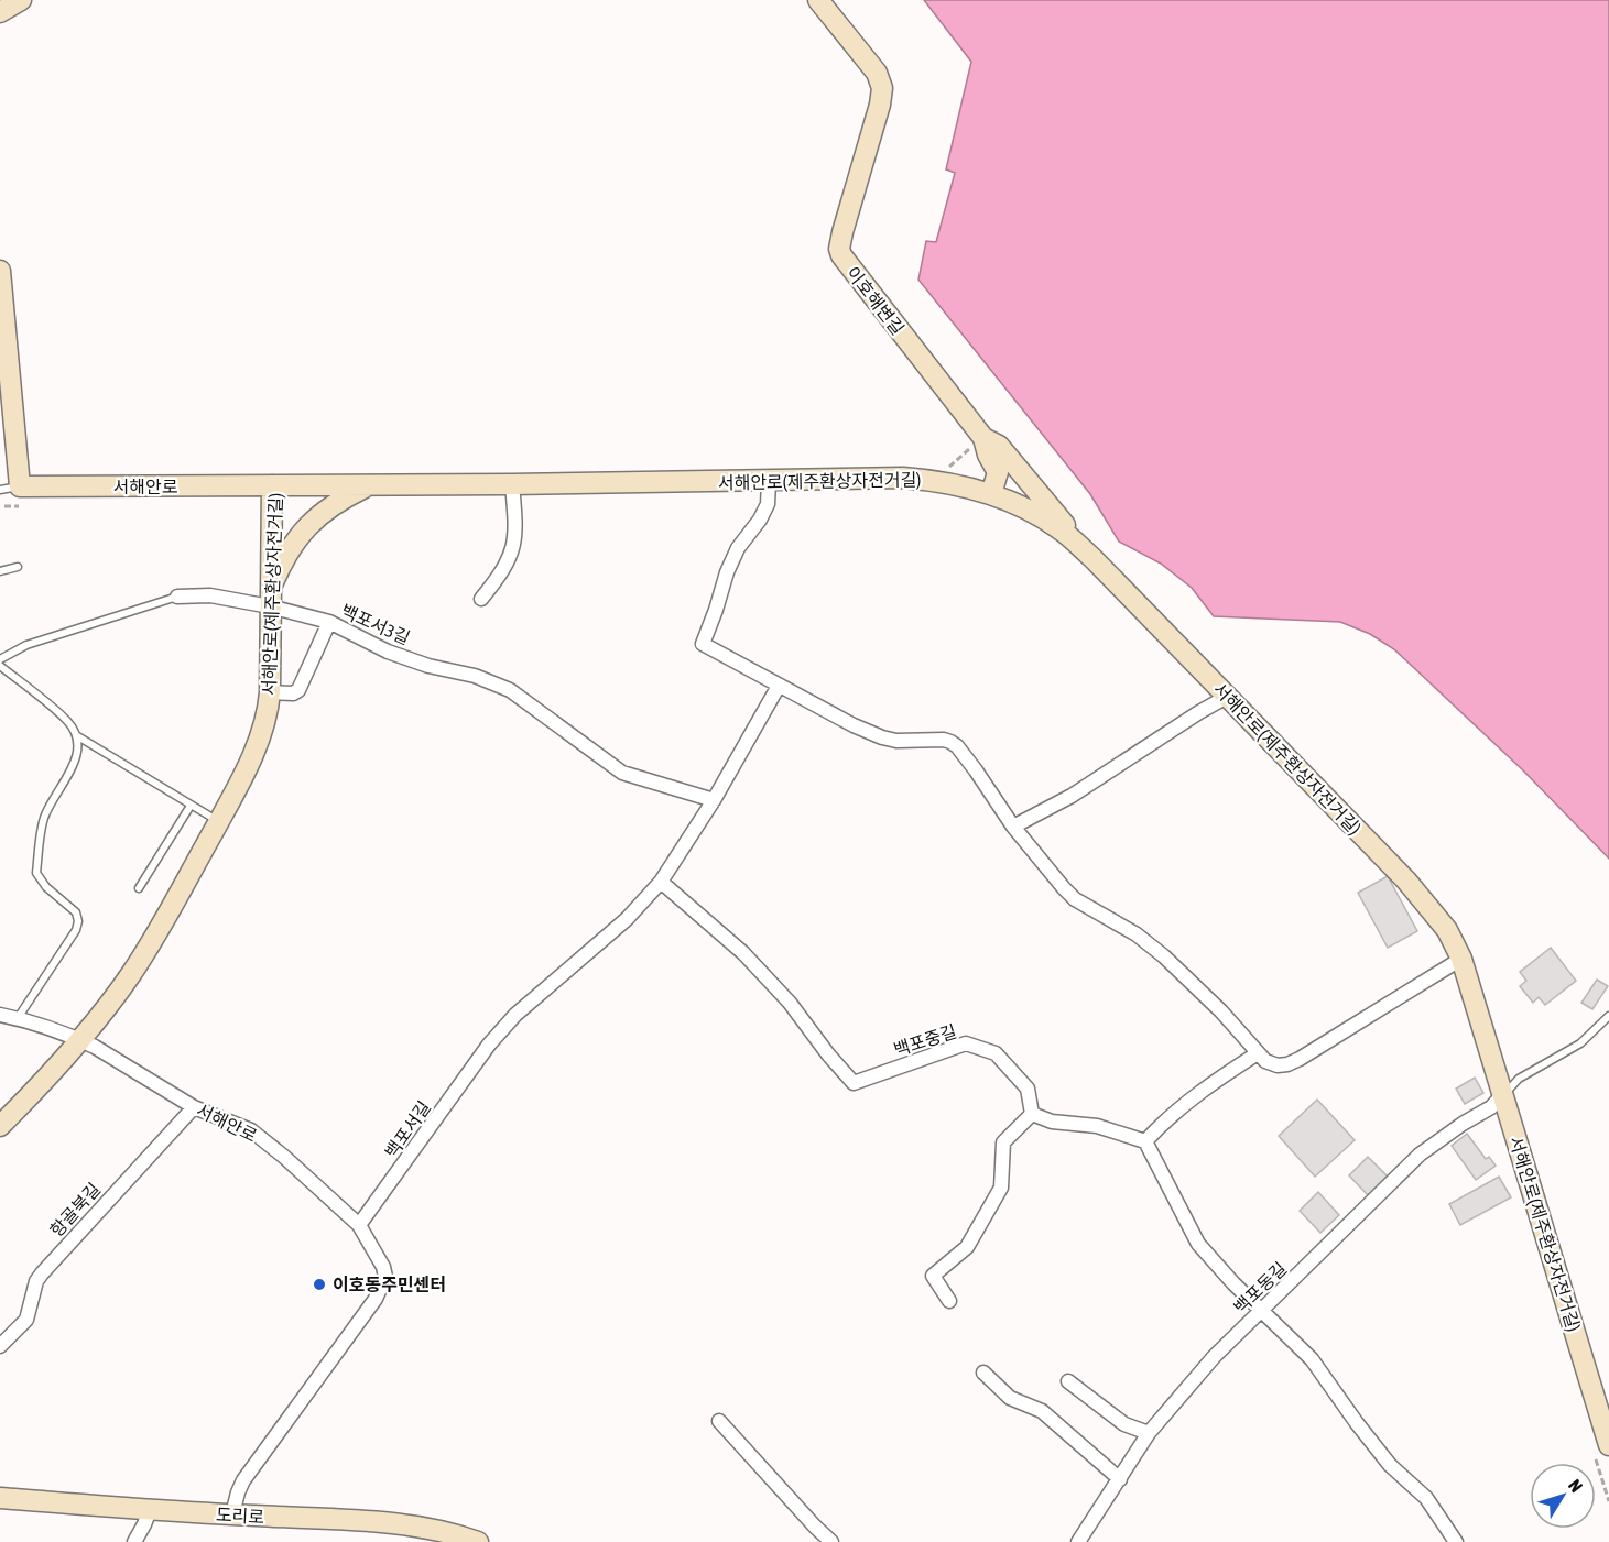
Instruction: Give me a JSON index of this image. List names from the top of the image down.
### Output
{
  "streets": {
    "street": [
      "이호해변길",
      "서해안로(제주환상자전거길)",
      "서해안로",
      "백포서3길",
      "백포중길",
      "백포서길",
      "항골북길",
      "백포동길",
      "도리로"
    ]
  },
  "crossings": [
    ["이호해변길", "서해안로(제주환상자전거길)"],
    ["서해안로(제주환상자전거길)", "서해안로"],
    ["서해안로(제주환상자전거길)", "백포서3길"],
    ["서해안로(제주환상자전거길)", "백포동길"],
    ["서해안로", "백포서길"],
    ["서해안로", "항골북길"],
    ["백포서3길", "백포서길"],
    ["백포중길", "백포서길"]
  ],
  "places": ["이호동주민센터"],
  "north": "top right"
}
